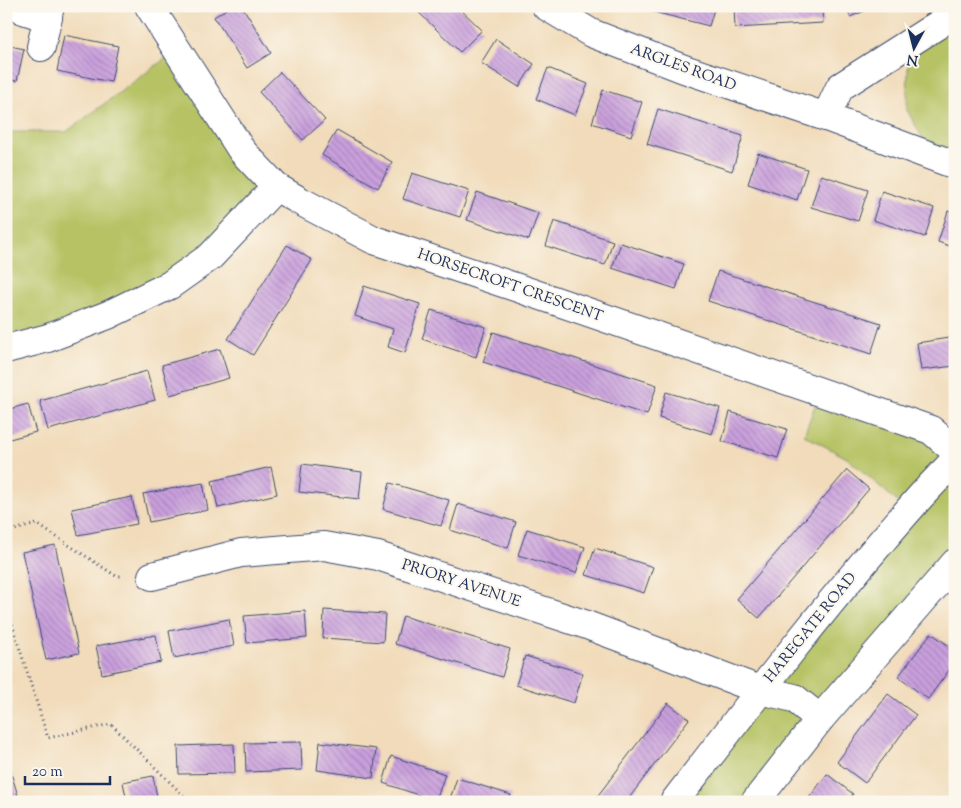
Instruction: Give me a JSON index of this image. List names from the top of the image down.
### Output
{
  "streets": {
    "street": [
      "ARGLES ROAD",
      "HORSECROFT CRESCENT",
      "PRIORY AVENUE",
      "HAREGATE ROAD"
    ]
  },
  "crossings": [
    ["PRIORY AVENUE", "HAREGATE ROAD"]
  ],
  "scale_bar": "20 m",
  "north": "bottom"
}
